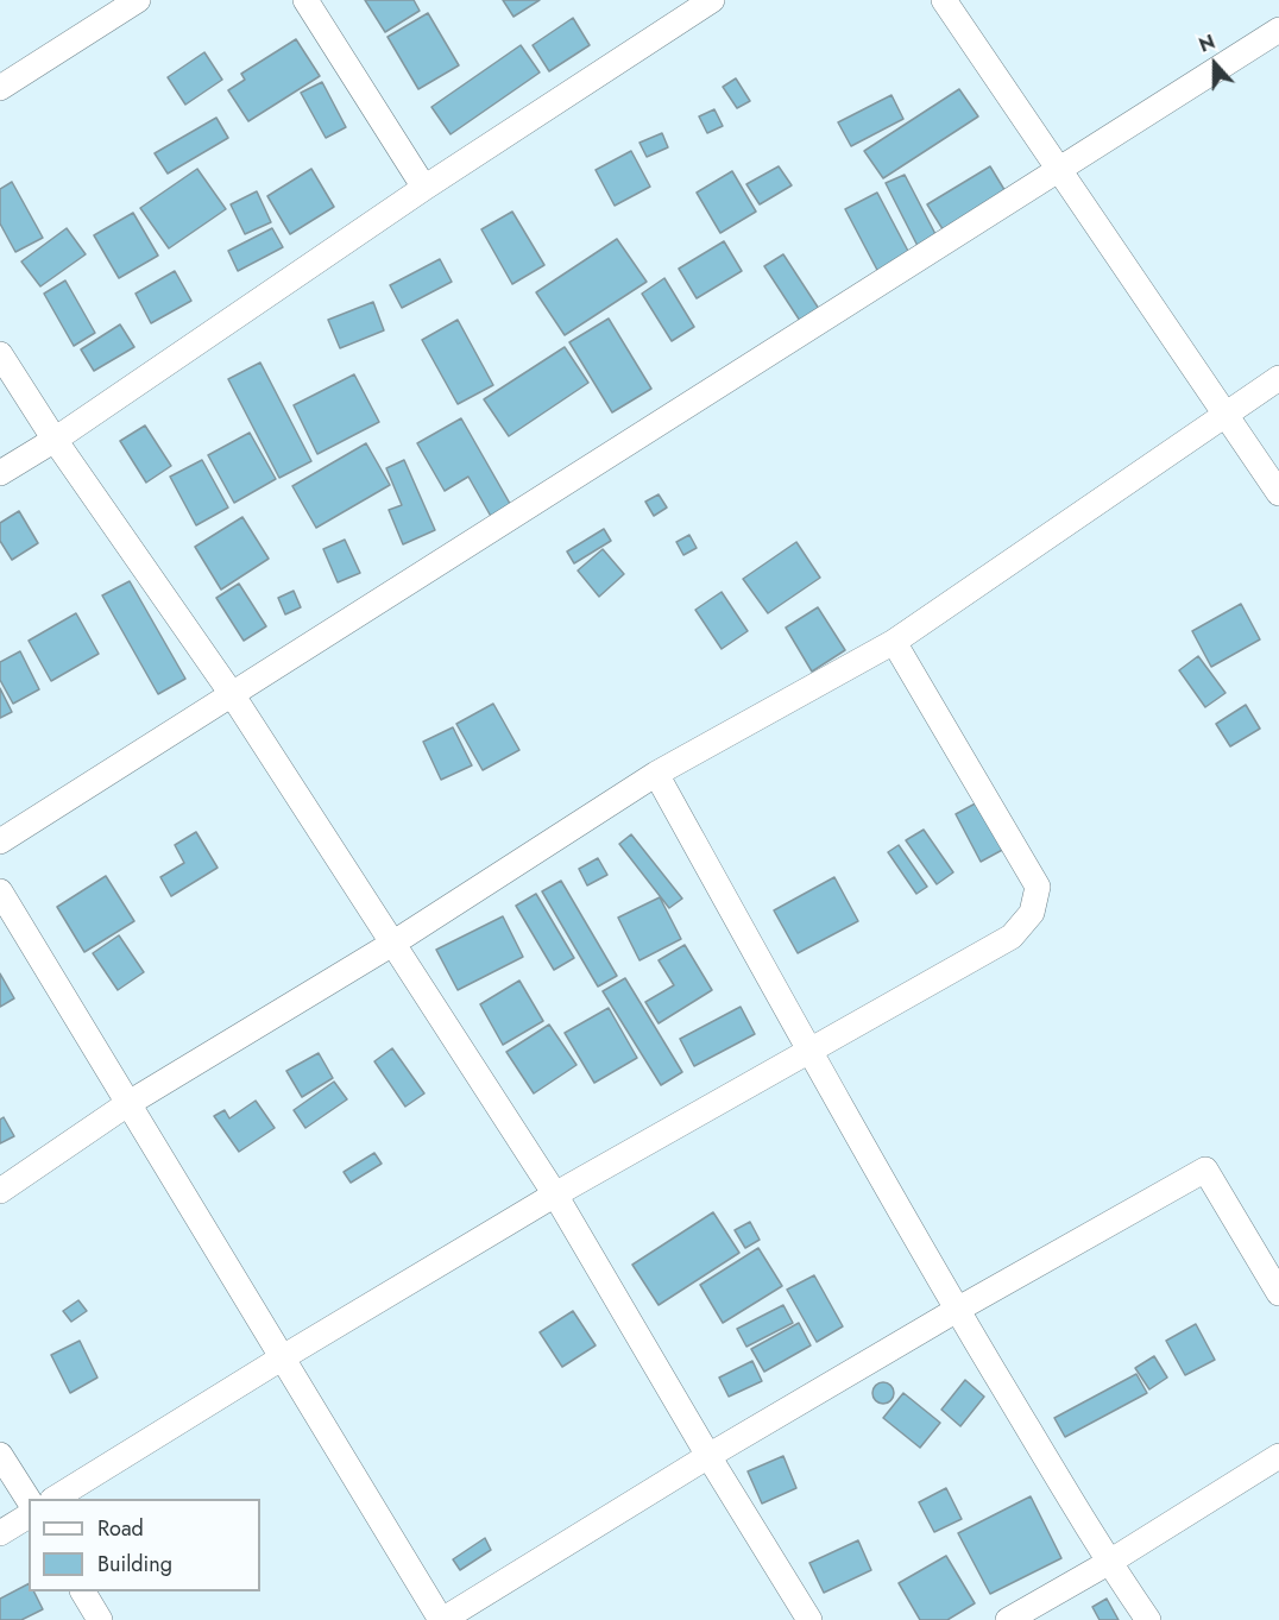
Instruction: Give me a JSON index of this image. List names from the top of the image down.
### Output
{
  "legend": ["Road", "Building"],
  "north": "top"
}
